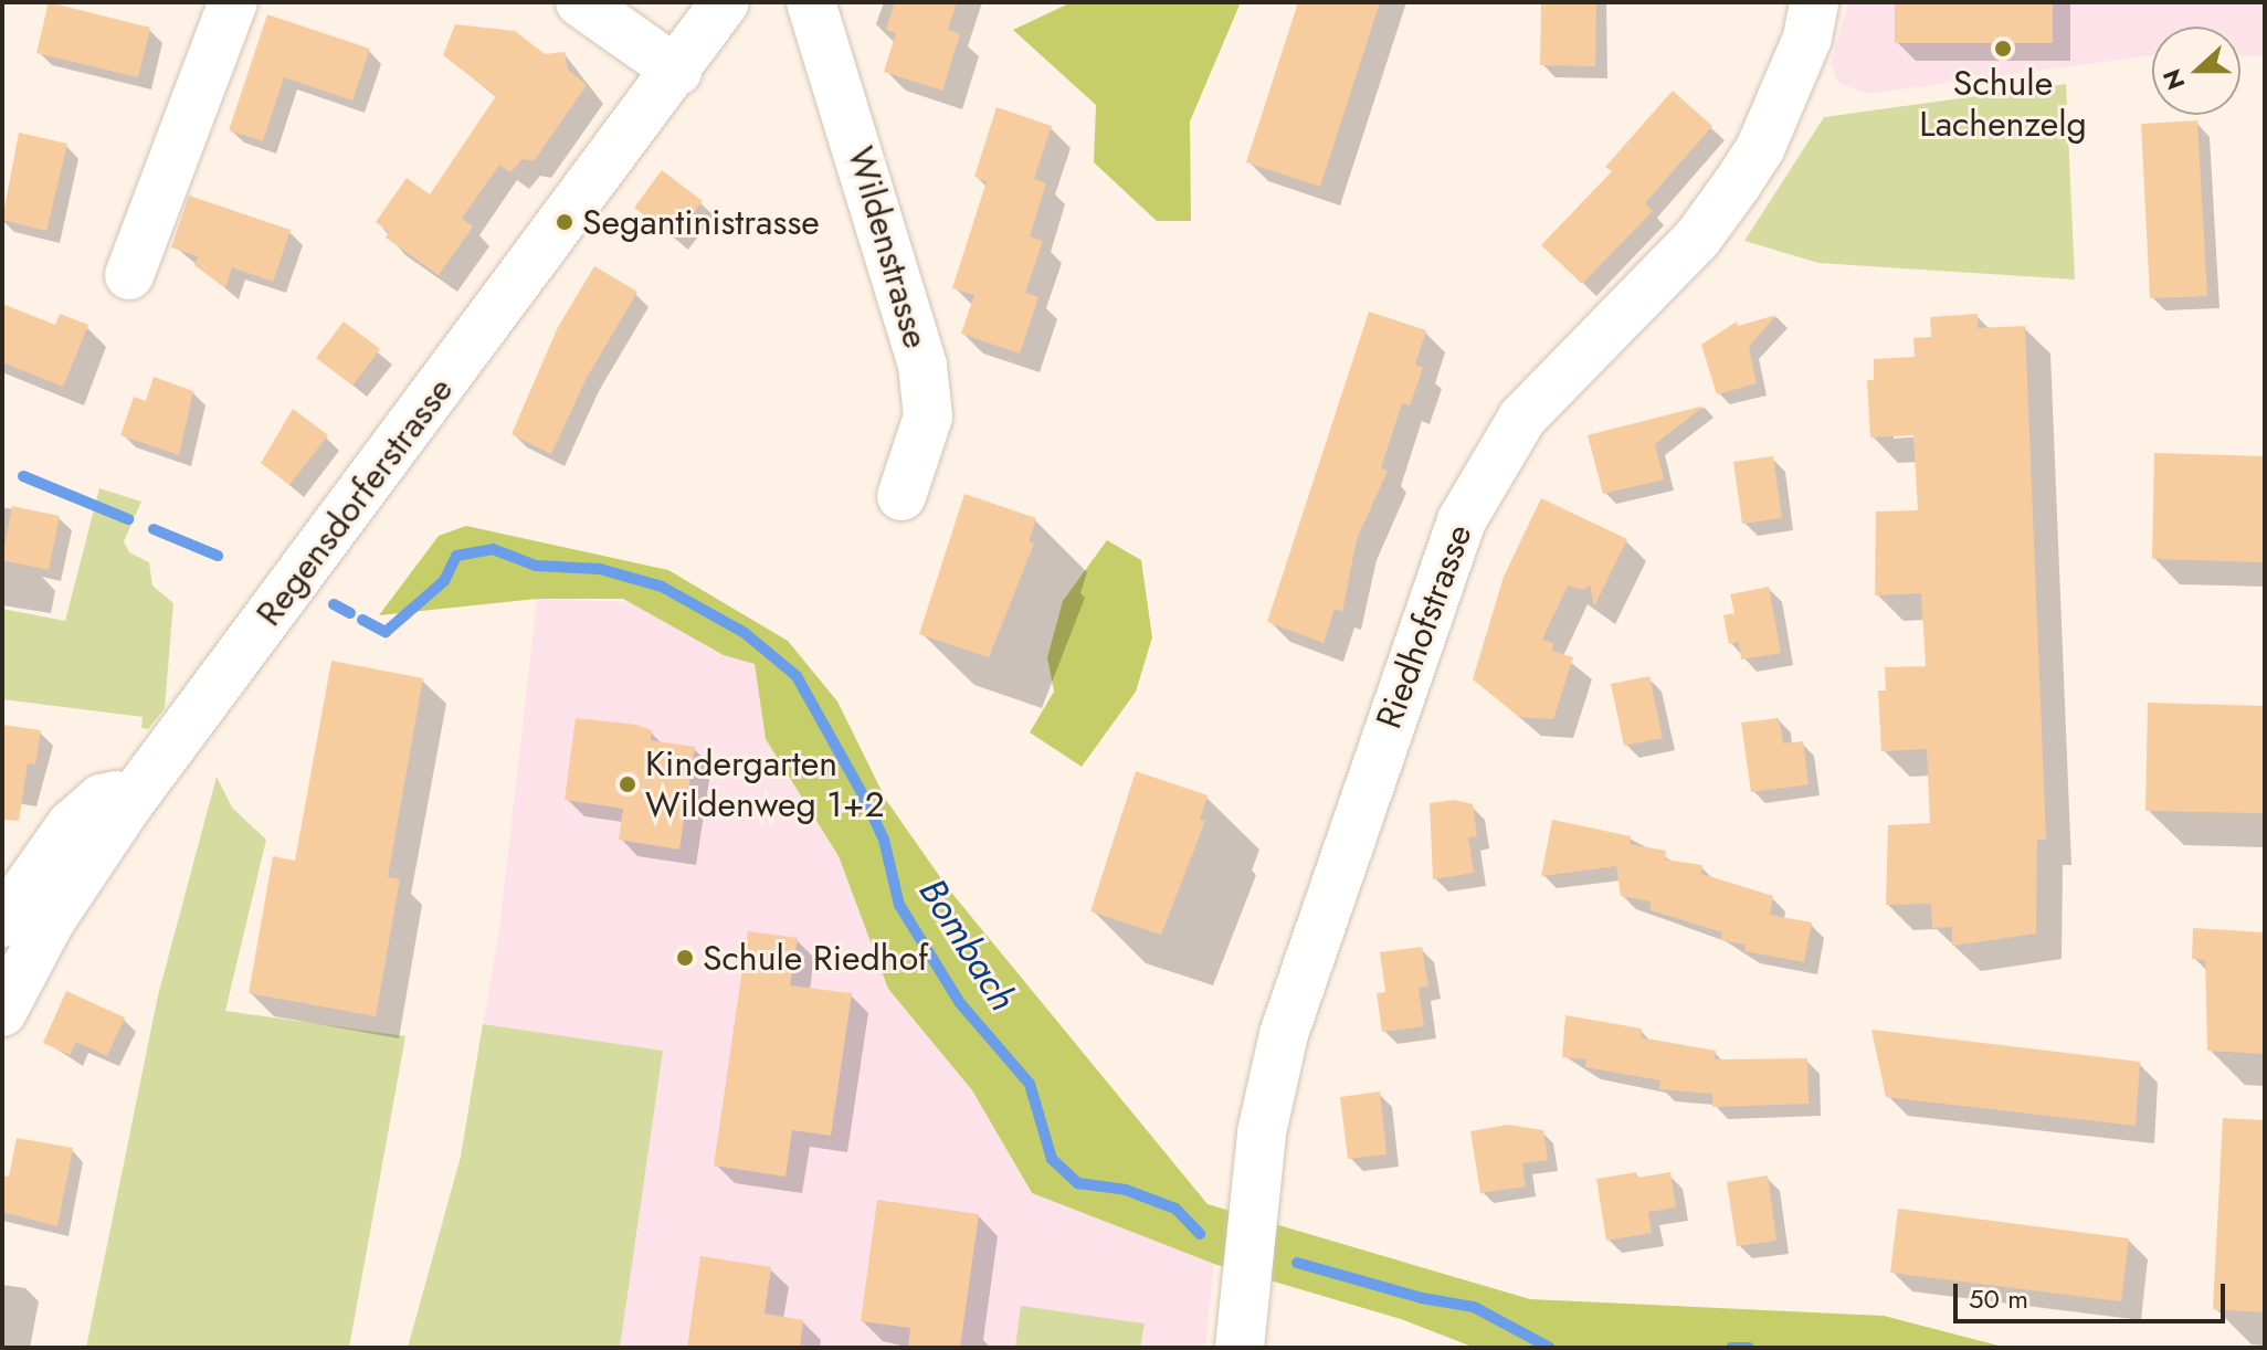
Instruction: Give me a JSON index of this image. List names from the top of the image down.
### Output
{
  "streets": {
    "street": ["Wildenstrasse", "Regensdorferstrasse", "Riedhofstrasse"]
  },
  "water": ["Bombach"],
  "places": [
    "Schule Lachenzelg",
    "Segantinistrasse",
    "Kindergarten Wildenweg 1+2",
    "Schule Riedhof"
  ],
  "scale_bar": "50 m",
  "north": "left"
}
